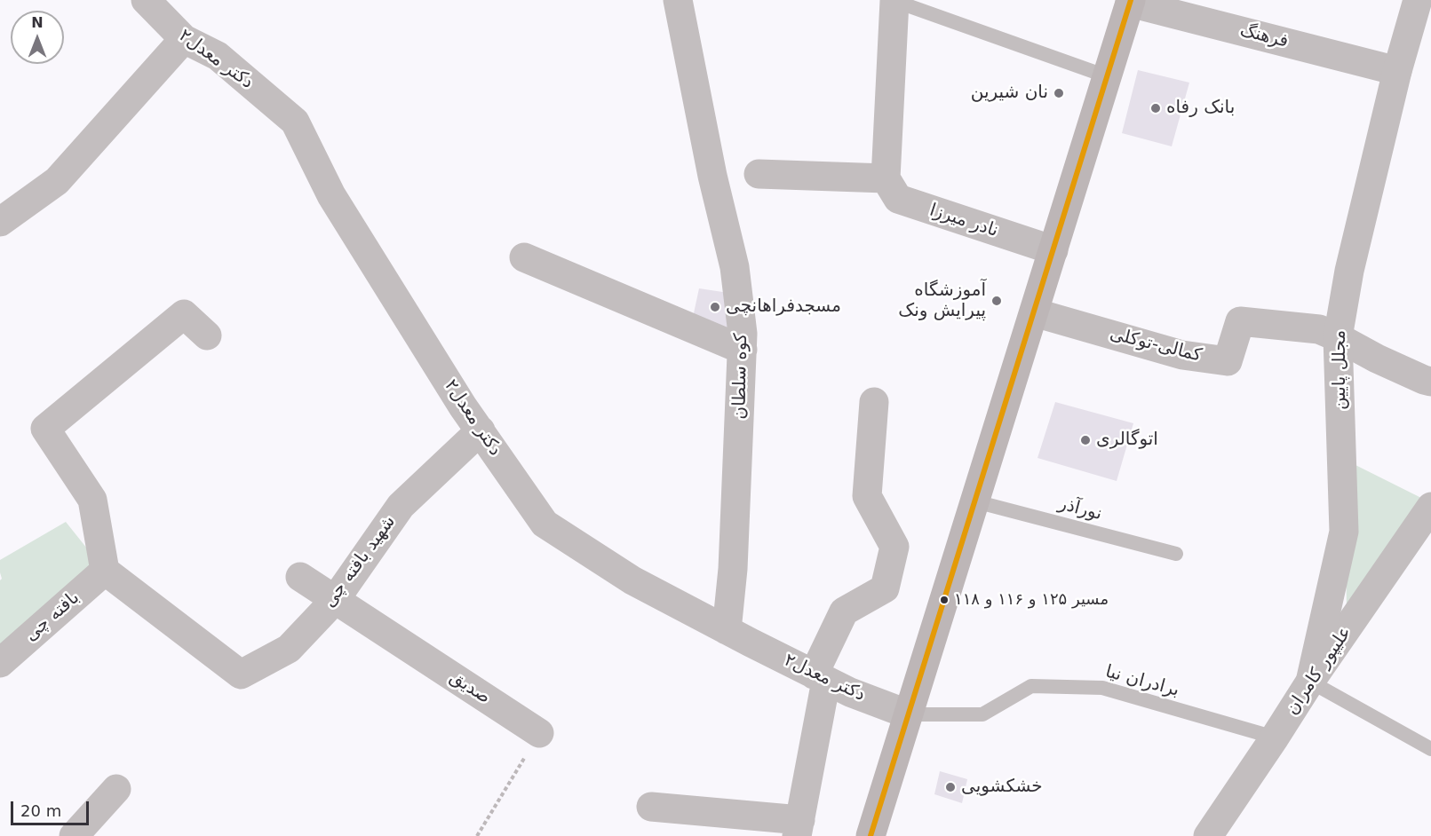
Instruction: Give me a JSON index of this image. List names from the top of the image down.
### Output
{
  "streets": {
    "street": [
      "فرهنگ",
      "دکتر معدل۲",
      "نادر میرزا",
      "کمالی-توکلی",
      "مجلل پایین",
      "کوه سلطان",
      "شهید بافته چی",
      "بافته چی",
      "علیپور کامران",
      "صدیق"
    ],
    "lane": ["نورآذر", "برادران نیا"]
  },
  "crossings": [
    ["فرهنگ", "مجلل پایین"],
    ["دکتر معدل۲", "کوه سلطان"],
    ["دکتر معدل۲", "شهید بافته چی"],
    ["دکتر معدل۲", "برادران نیا"],
    ["کمالی-توکلی", "مجلل پایین"],
    ["مجلل پایین", "علیپور کامران"],
    ["شهید بافته چی", "بافته چی"],
    ["شهید بافته چی", "صدیق"],
    ["علیپور کامران", "برادران نیا"]
  ],
  "places": [
    "نان شیرین",
    "بانک رفاه",
    "آموزشگاه پیرایش ونک",
    "مسجدفراهانچی",
    "اتوگالری",
    "مسیر ۱۲۵ و ۱۱۶ و ۱۱۸",
    "خشکشویی"
  ],
  "scale_bar": "20 m",
  "north": "top"
}
